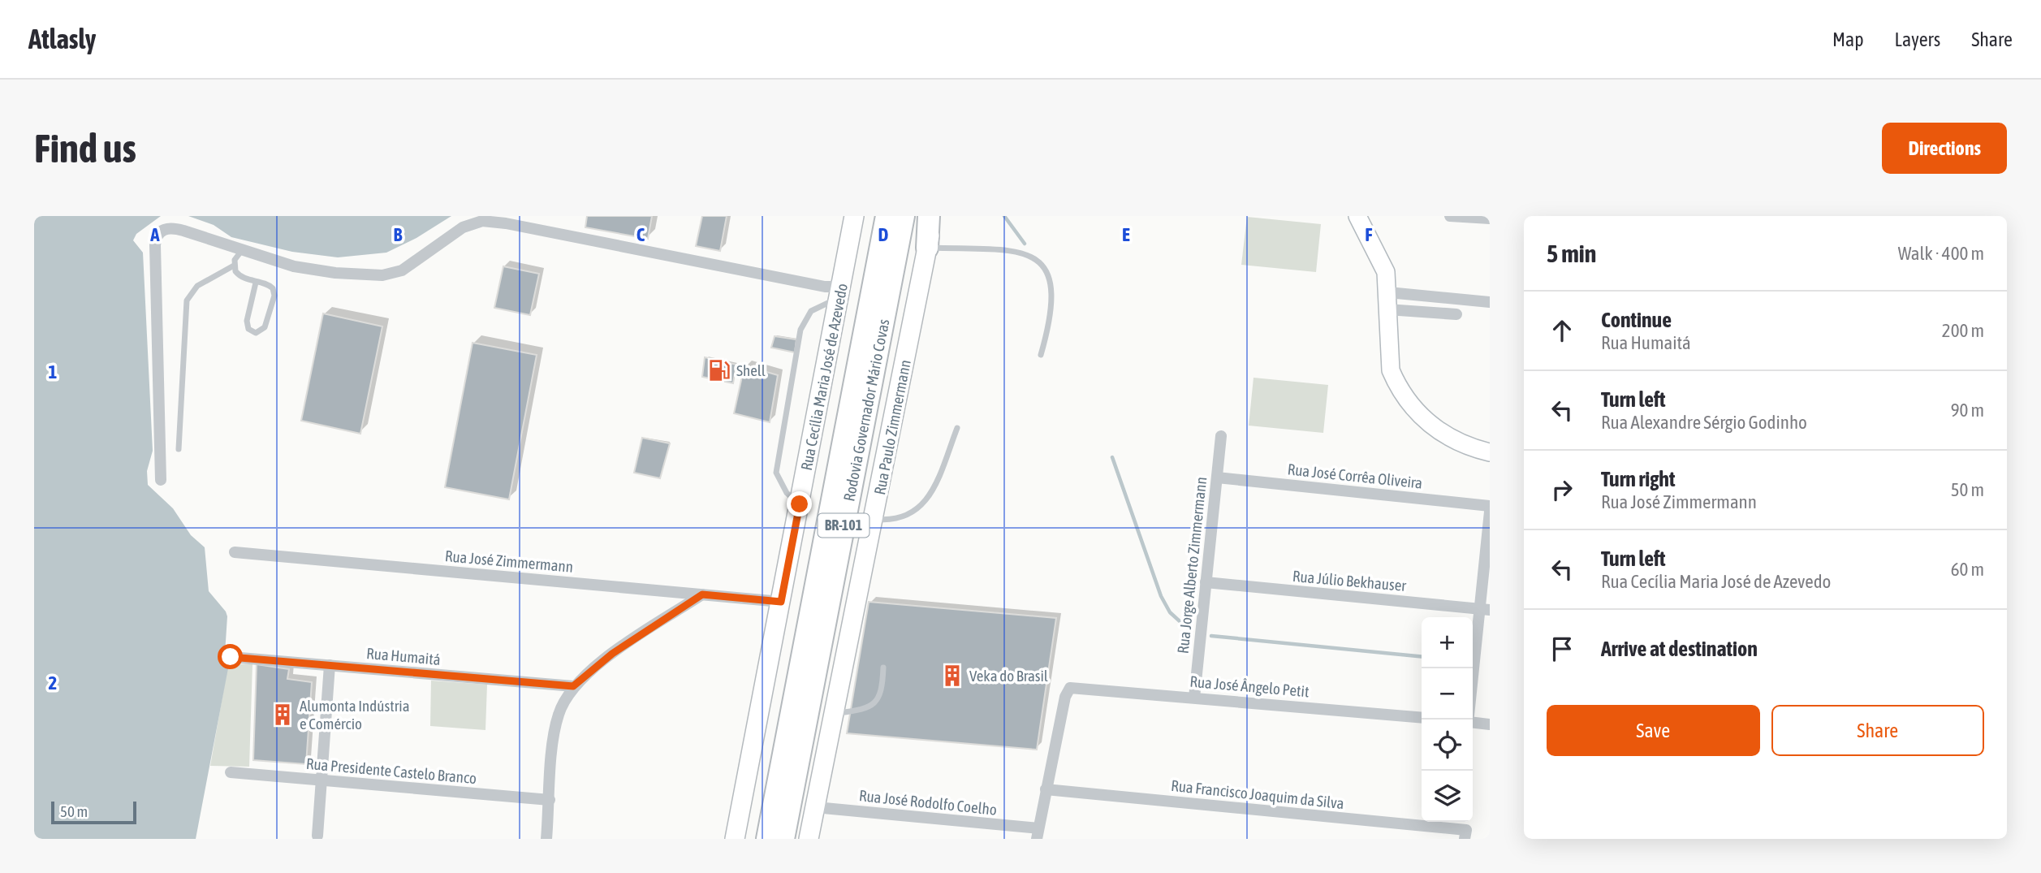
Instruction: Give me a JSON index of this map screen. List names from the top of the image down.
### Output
{
  "streets": {
    "highway": ["Rodovia Governador Mário Covas", "BR-101"],
    "main road": ["Rua Cecília Maria José de Azevedo", "Rua Paulo Zimmermann"],
    "street": [
      "Rua José Corrêa Oliveira",
      "Rua José Zimmermann",
      "Rua Jorge Alberto Zimmermann",
      "Rua Júlio Bekhauser",
      "Rua Humaitá",
      "Rua José Ângelo Petit",
      "Rua Presidente Castelo Branco",
      "Rua Francisco Joaquim da Silva",
      "Rua José Rodolfo Coelho"
    ]
  },
  "crossings": [
    ["Rua Cecília Maria José de Azevedo", "Rua José Zimmermann"],
    ["Rua Paulo Zimmermann", "Rua José Rodolfo Coelho"],
    ["Rua José Corrêa Oliveira", "Rua Jorge Alberto Zimmermann"],
    ["Rua Jorge Alberto Zimmermann", "Rua Júlio Bekhauser"],
    ["Rua Jorge Alberto Zimmermann", "Rua José Ângelo Petit"],
    ["Rua José Ângelo Petit", "Rua Francisco Joaquim da Silva"]
  ],
  "places": {
    "fuel station": ["Shell"],
    "building": ["Veka do Brasil", "Alumonta Indústria e Comércio"]
  },
  "scale_bar": "50 m",
  "page": {
    "header": "Atlasly",
    "nav": ["Map", "Layers", "Share"],
    "buttons": [
      "Directions",
      ["Save", "Share"]
    ],
    "title": "Find us",
    "heading": ["5 min", "Walk · 400 m"],
    "list": [
      ["Continue", "Rua Humaitá", "200 m"],
      ["Turn left", "Rua Alexandre Sérgio Godinho", "90 m"],
      ["Turn right", "Rua José Zimmermann", "50 m"],
      ["Turn left", "Rua Cecília Maria José de Azevedo", "60 m"],
      "Arrive at destination"
    ],
    "map_buttons": ["+", "−"],
    "scale": "50 m"
  },
  "grid": {
    "columns": [
      "A",
      "B",
      "C",
      "D",
      "E",
      "F"
    ],
    "rows": ["1", "2"]
  }
}
